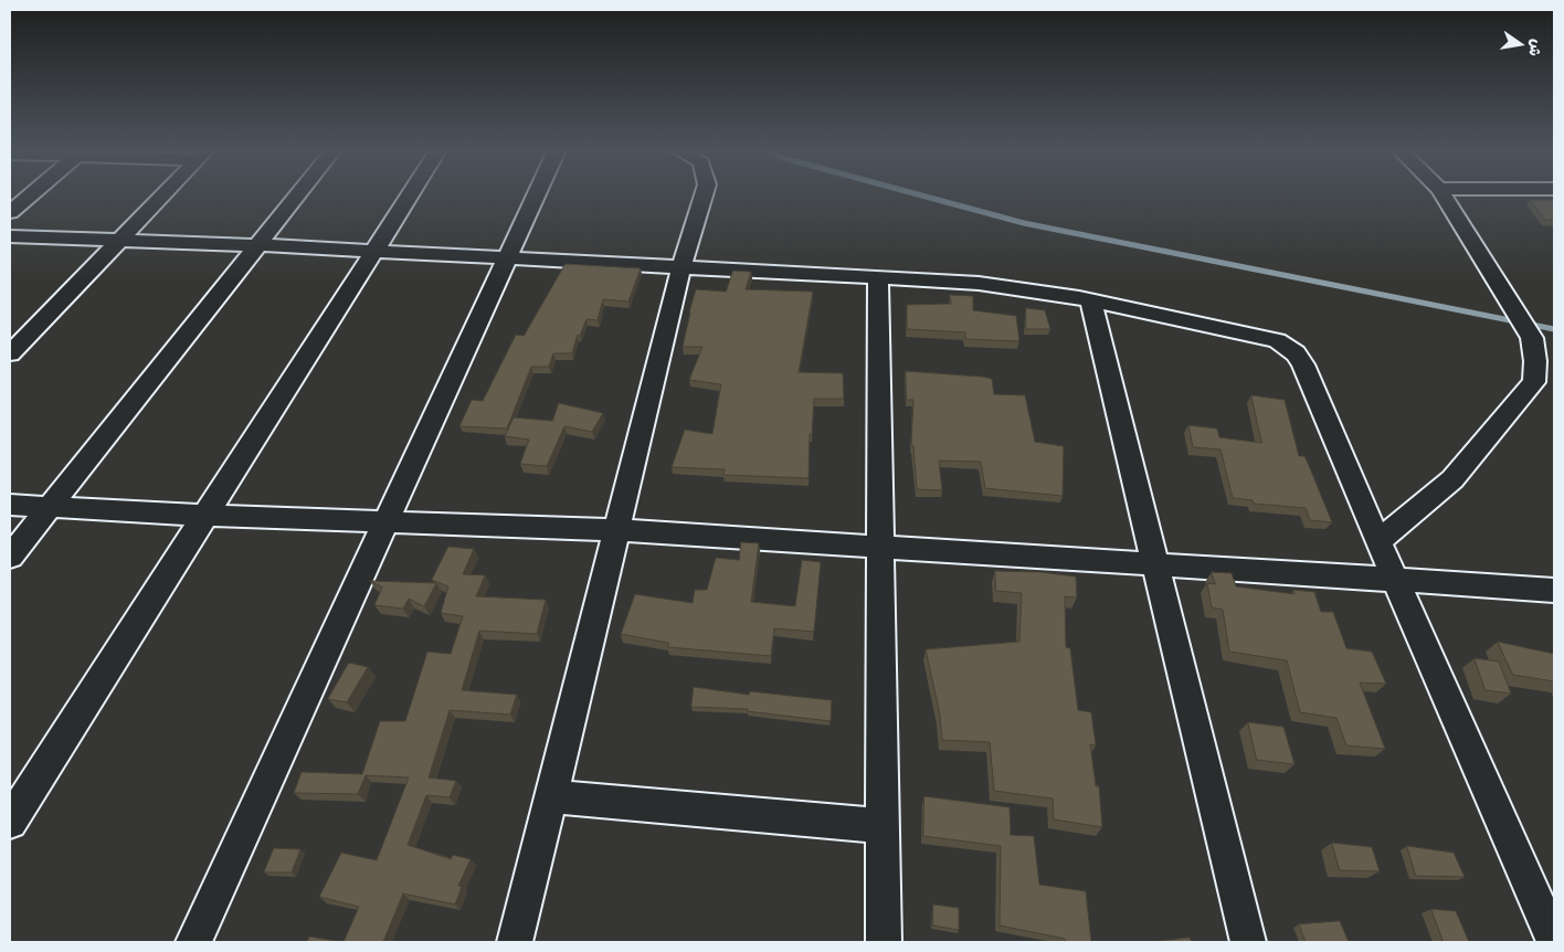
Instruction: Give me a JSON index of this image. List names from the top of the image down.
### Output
{
  "north": "right"
}
